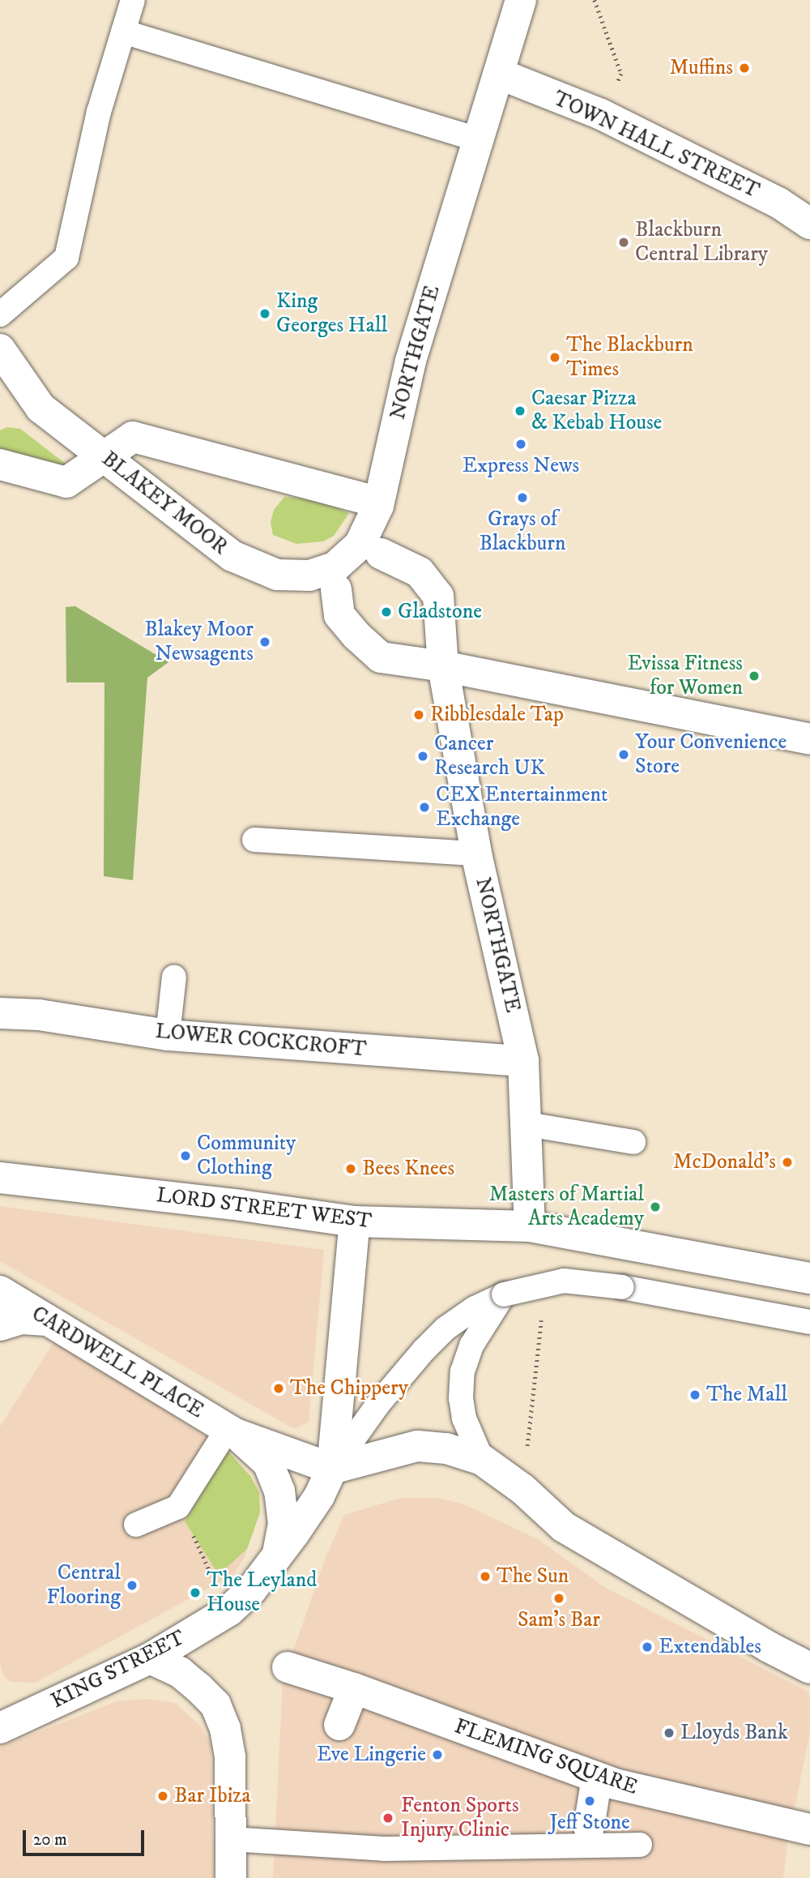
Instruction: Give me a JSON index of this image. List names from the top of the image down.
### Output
{
  "streets": {
    "street": [
      "TOWN HALL STREET",
      "NORTHGATE",
      "BLAKEY MOOR",
      "LOWER COCKCROFT",
      "LORD STREET WEST",
      "CARDWELL PLACE",
      "KING STREET",
      "FLEMING SQUARE"
    ]
  },
  "crossings": [
    ["TOWN HALL STREET", "NORTHGATE"],
    ["NORTHGATE", "BLAKEY MOOR"],
    ["NORTHGATE", "LOWER COCKCROFT"],
    ["NORTHGATE", "LORD STREET WEST"],
    ["LORD STREET WEST", "KING STREET"],
    ["CARDWELL PLACE", "KING STREET"]
  ],
  "places": [
    "Muffins",
    "Blackburn Central Library",
    "King Georges Hall",
    "The Blackburn Times",
    "Caesar Pizza & Kebab House",
    "Express News",
    "Grays of Blackburn",
    "Gladstone",
    "Blakey Moor Newsagents",
    "Evissa Fitness for Women",
    "Ribblesdale Tap",
    "Your Convenience Store",
    "Cancer Research UK",
    "CEX Entertainment Exchange",
    "Community Clothing",
    "McDonald's",
    "Bees Knees",
    "Masters of Martial Arts Academy",
    "The Chippery",
    "The Mall",
    "The Sun",
    "Central Flooring",
    "The Leyland House",
    "Sam's Bar",
    "Extendables",
    "Lloyds Bank",
    "Eve Lingerie",
    "Bar Ibiza",
    "Jeff Stone",
    "Fenton Sports Injury Clinic"
  ],
  "scale_bar": "20 m"
}
